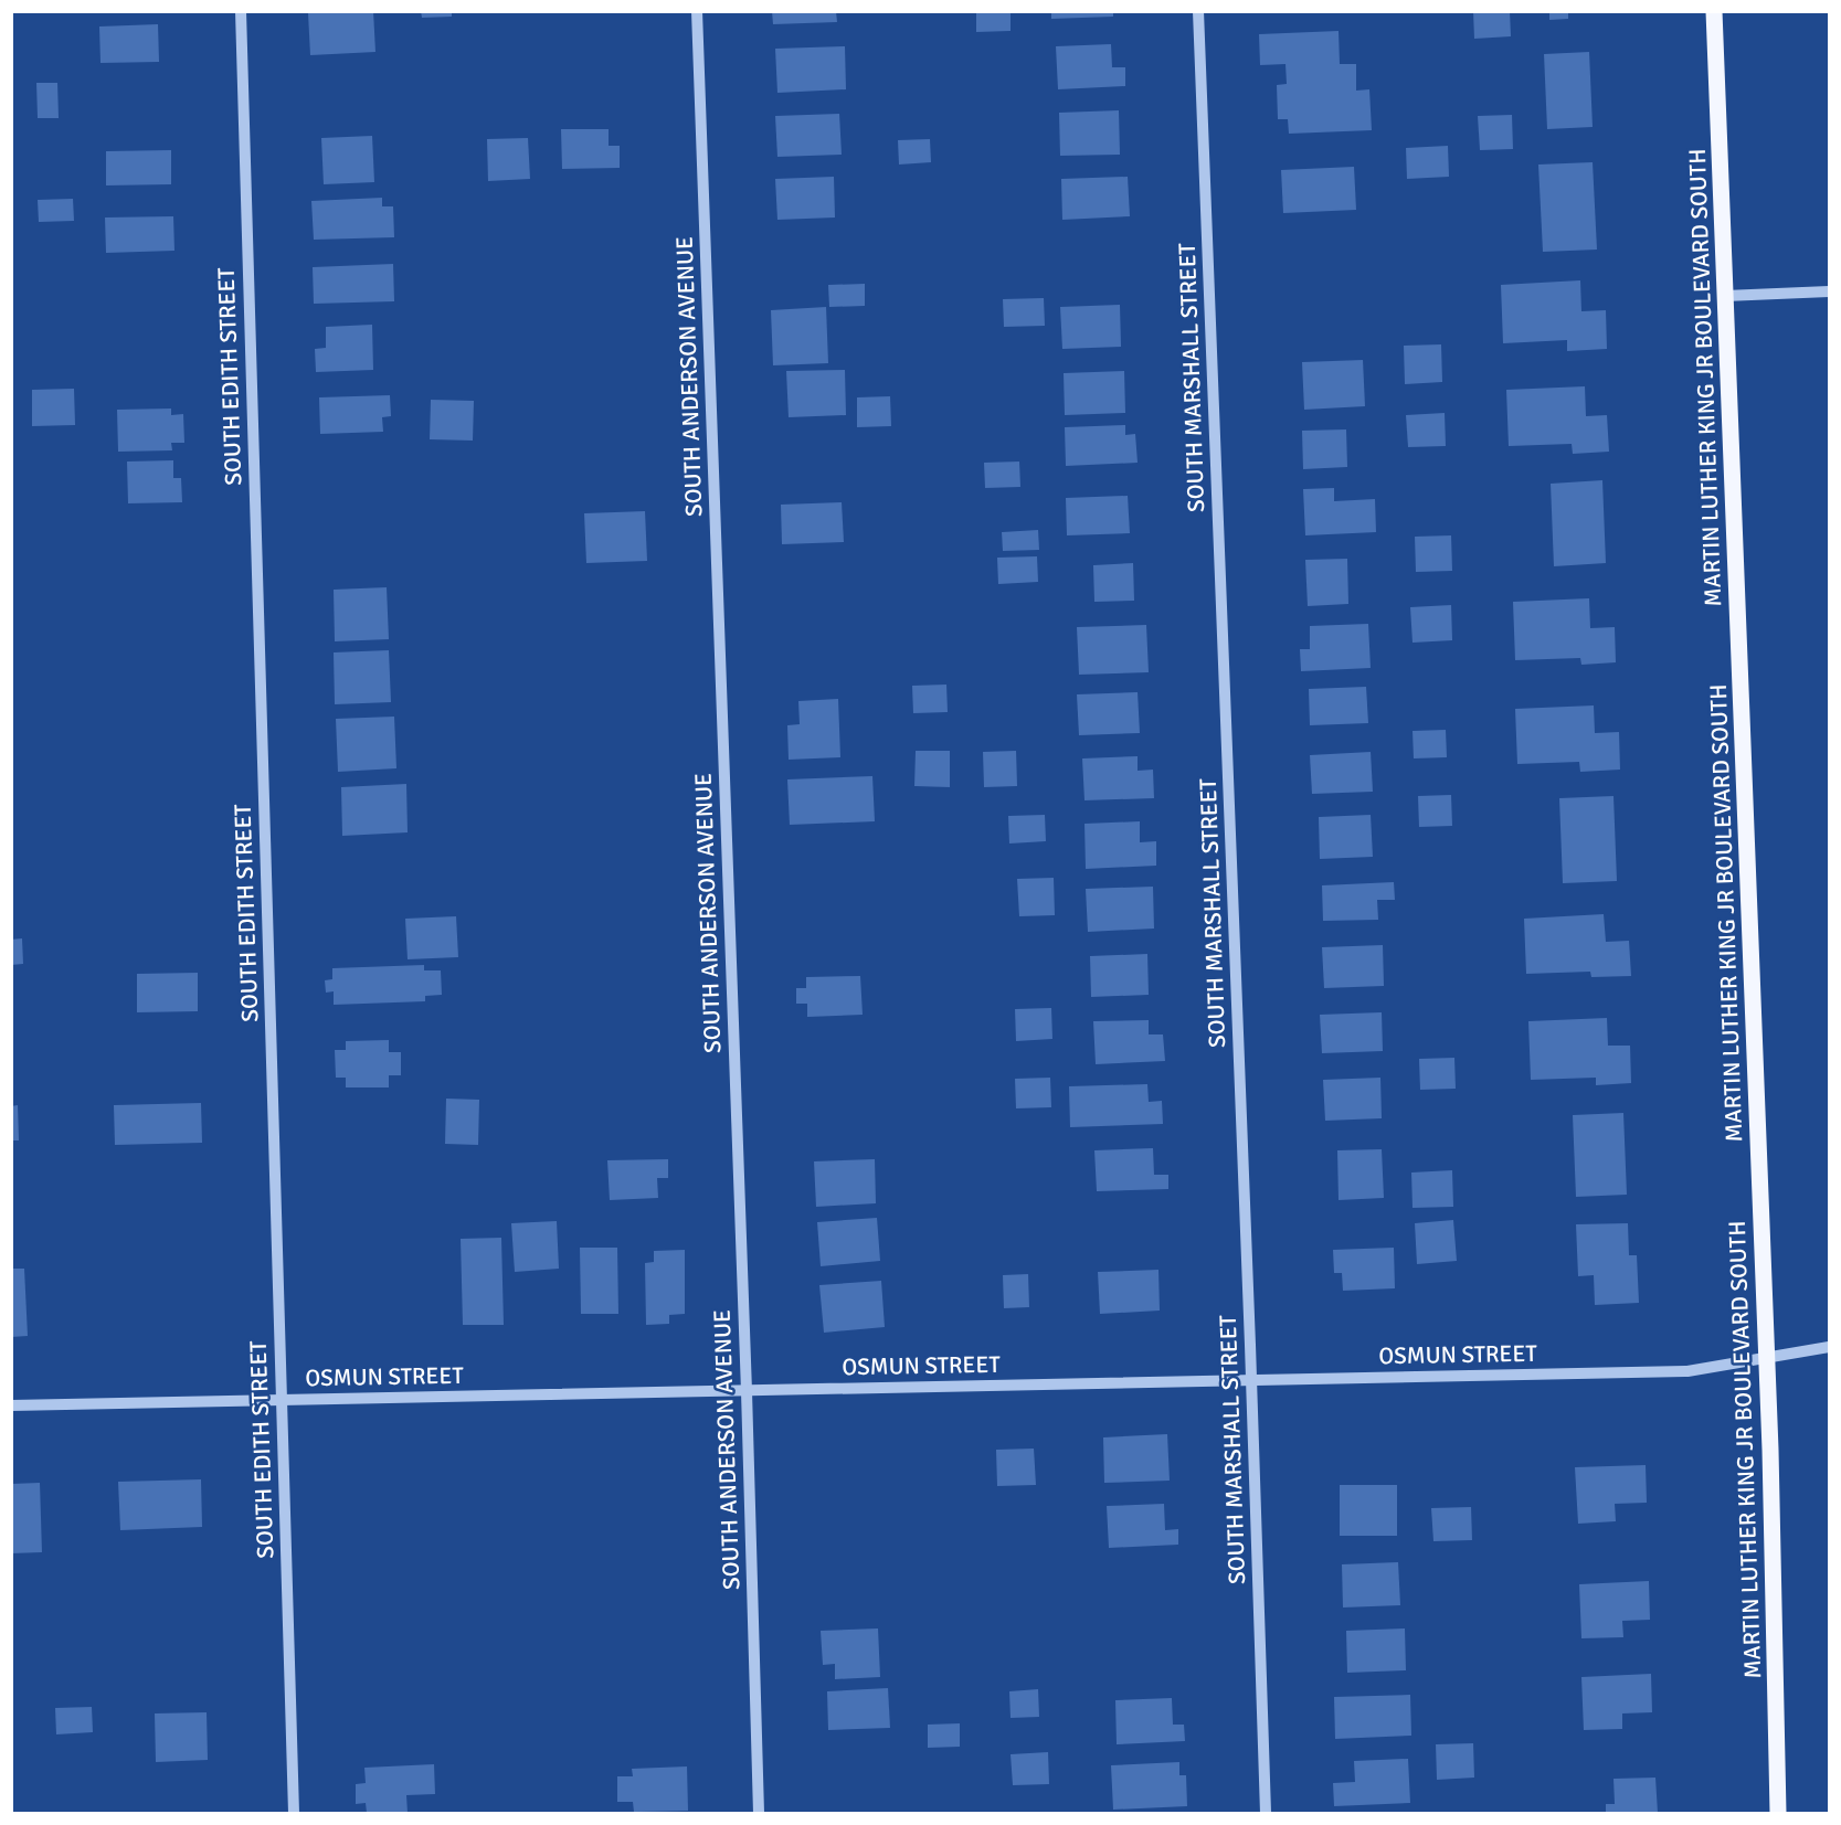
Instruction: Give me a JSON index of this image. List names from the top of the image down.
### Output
{
  "streets": {
    "main road": ["MARTIN LUTHER KING JR BOULEVARD SOUTH"],
    "street": [
      "SOUTH EDITH STREET",
      "SOUTH ANDERSON AVENUE",
      "SOUTH MARSHALL STREET",
      "OSMUN STREET"
    ]
  },
  "crossings": [
    ["SOUTH EDITH STREET", "OSMUN STREET"],
    ["SOUTH ANDERSON AVENUE", "OSMUN STREET"],
    ["SOUTH MARSHALL STREET", "OSMUN STREET"],
    ["MARTIN LUTHER KING JR BOULEVARD SOUTH", "OSMUN STREET"]
  ]
}
